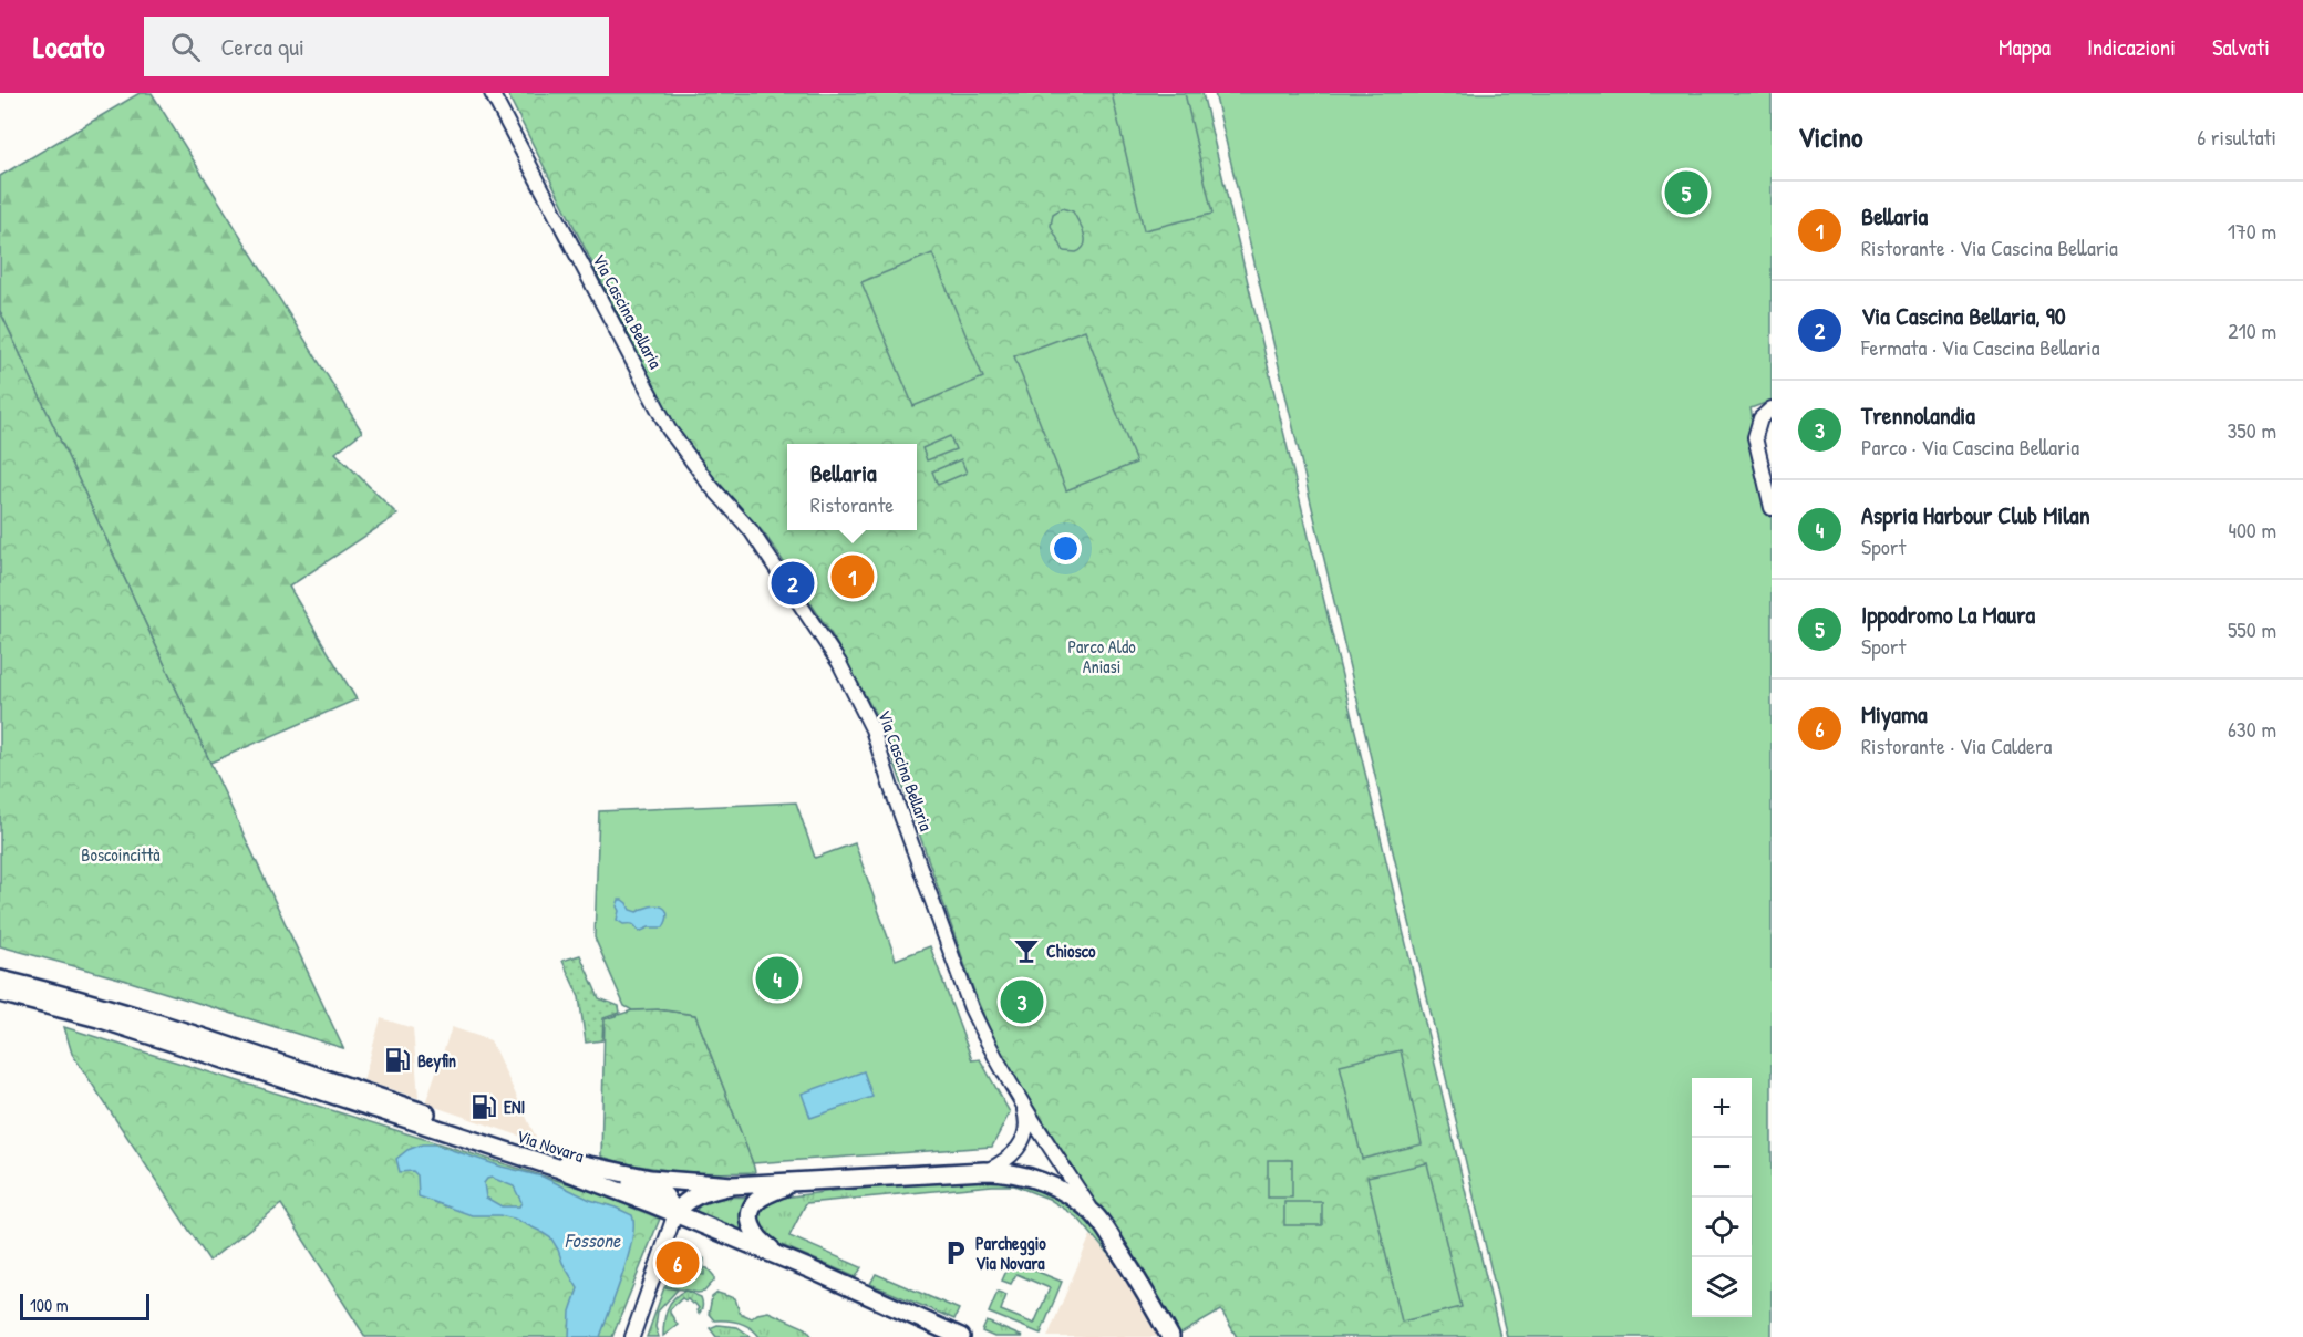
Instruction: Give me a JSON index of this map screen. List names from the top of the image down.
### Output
{
  "streets": {
    "main road": ["Via Cascina Bellaria", "Via Novara"]
  },
  "crossings": [
    ["Via Cascina Bellaria", "Via Novara"]
  ],
  "water": ["Fossone"],
  "parks": ["Parco Aldo Aniasi", "Boscoincittà"],
  "places": {
    "bar": ["Chiosco"],
    "fuel station": ["Beyfin", "ENI"],
    "parking": ["Parcheggio Via Novara"]
  },
  "scale_bar": "100 m",
  "page": {
    "header": "Locato",
    "search": "Cerca qui",
    "nav": ["Mappa", "Indicazioni", "Salvati"],
    "heading": ["Vicino", "6 risultati"],
    "pins": [
      "5",
      "1",
      "2",
      "4",
      "3",
      "6"
    ],
    "list": [
      {
        "mark": "1",
        "name": "Bellaria",
        "note": "Ristorante · Via Cascina Bellaria",
        "value": "170 m"
      },
      {
        "mark": "2",
        "name": "Via Cascina Bellaria, 90",
        "note": "Fermata · Via Cascina Bellaria",
        "value": "210 m"
      },
      {
        "mark": "3",
        "name": "Trennolandia",
        "note": "Parco · Via Cascina Bellaria",
        "value": "350 m"
      },
      {
        "mark": "4",
        "name": "Aspria Harbour Club Milan",
        "note": "Sport",
        "value": "400 m"
      },
      {
        "mark": "5",
        "name": "Ippodromo La Maura",
        "note": "Sport",
        "value": "550 m"
      },
      {
        "mark": "6",
        "name": "Miyama",
        "note": "Ristorante · Via Caldera",
        "value": "630 m"
      }
    ],
    "popup": ["Bellaria", "Ristorante"],
    "map_buttons": ["+", "−"],
    "scale": "100 m"
  }
}
